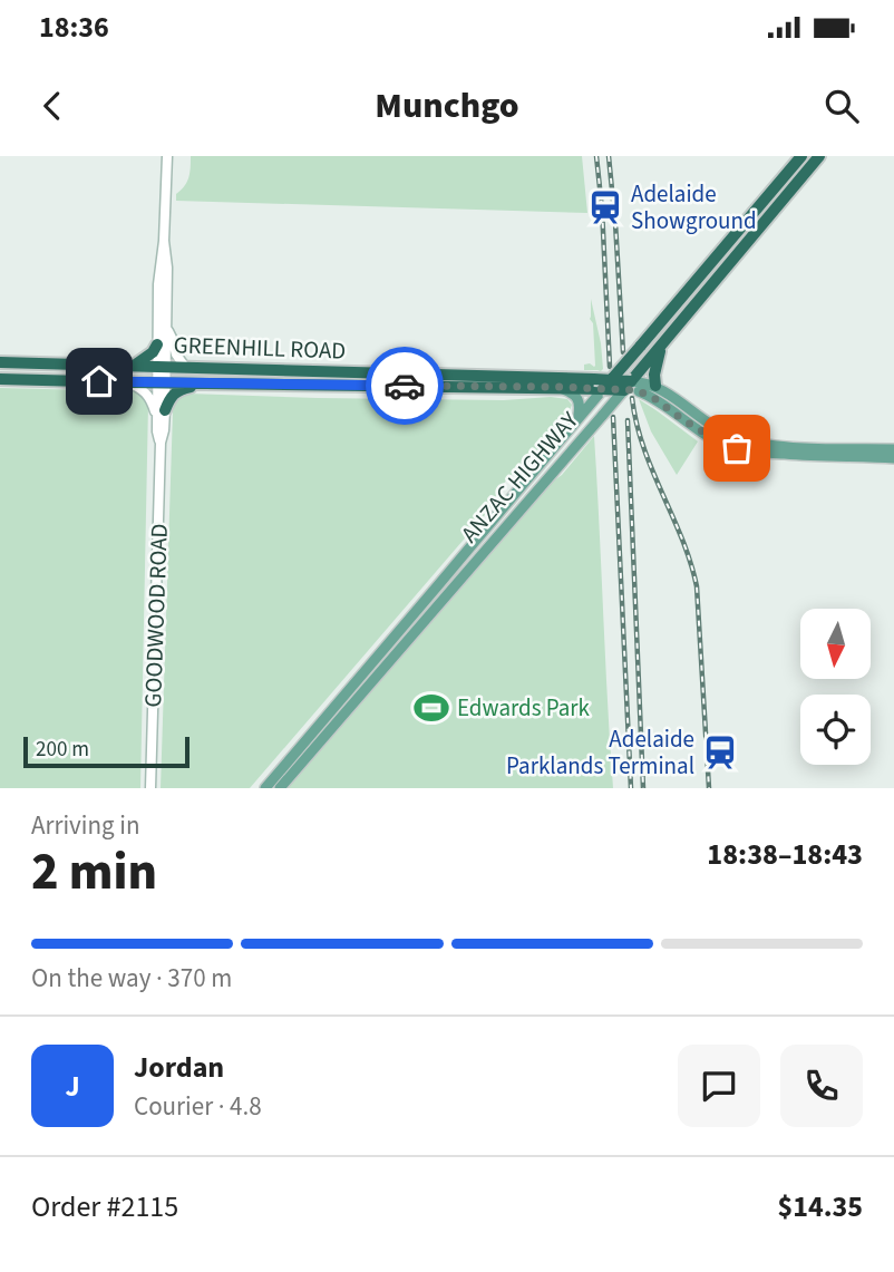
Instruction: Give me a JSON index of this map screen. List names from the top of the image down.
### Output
{
  "streets": {
    "highway": ["GREENHILL ROAD", "ANZAC HIGHWAY"],
    "main road": ["GOODWOOD ROAD"]
  },
  "crossings": [
    ["GREENHILL ROAD", "ANZAC HIGHWAY"],
    ["GREENHILL ROAD", "GOODWOOD ROAD"]
  ],
  "places": {
    "station": ["Adelaide Showground", "Adelaide Parklands Terminal"],
    "sports": ["Edwards Park"]
  },
  "scale_bar": "200 m",
  "north": "bottom",
  "page": {
    "status": "18:36",
    "header": "Munchgo",
    "scale": "200 m",
    "heading": ["2 min", "Arriving in", "18:38–18:43"],
    "panel": [
      "Jordan",
      "Courier · 4.8",
      "Order #2115",
      "$14.35"
    ],
    "bar": "On the way · 370 m",
    "round": "J"
  }
}
